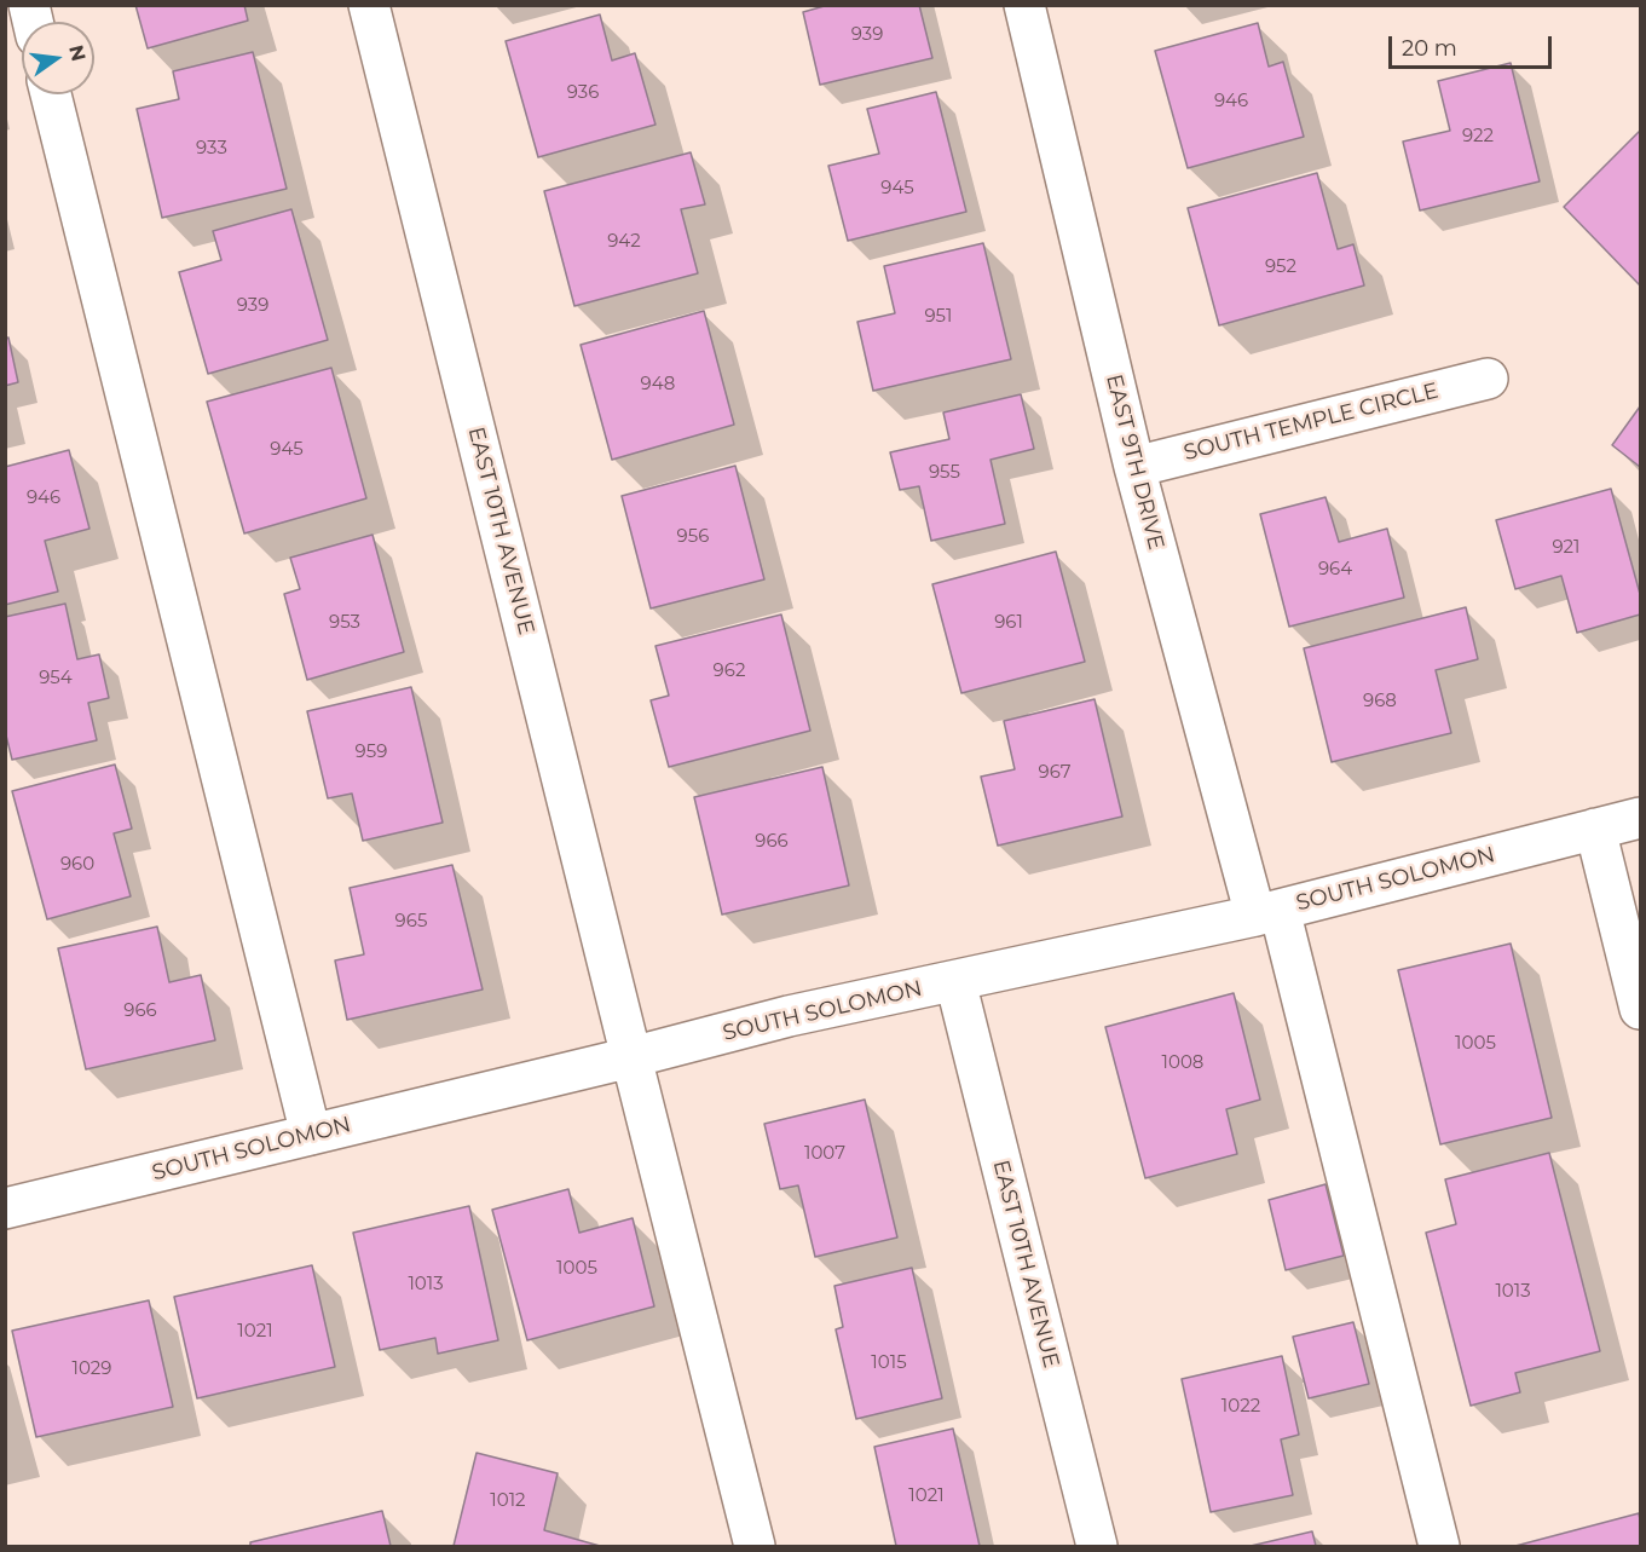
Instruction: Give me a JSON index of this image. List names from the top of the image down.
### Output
{
  "streets": {
    "street": [
      "SOUTH TEMPLE CIRCLE",
      "EAST 9TH DRIVE",
      "EAST 10TH AVENUE",
      "SOUTH SOLOMON"
    ]
  },
  "crossings": [
    ["SOUTH TEMPLE CIRCLE", "EAST 9TH DRIVE"],
    ["EAST 9TH DRIVE", "SOUTH SOLOMON"],
    ["EAST 10TH AVENUE", "SOUTH SOLOMON"]
  ],
  "house_numbers": [
    "939",
    "936",
    "946",
    "922",
    "933",
    "945",
    "942",
    "952",
    "939",
    "951",
    "948",
    "945",
    "955",
    "946",
    "956",
    "921",
    "964",
    "953",
    "961",
    "962",
    "954",
    "968",
    "959",
    "967",
    "966",
    "960",
    "965",
    "966",
    "1005",
    "1008",
    "1007",
    "1005",
    "1013",
    "1013",
    "1021",
    "1015",
    "1029",
    "1022",
    "1021",
    "1012"
  ],
  "scale_bar": "20 m",
  "north": "right"
}
